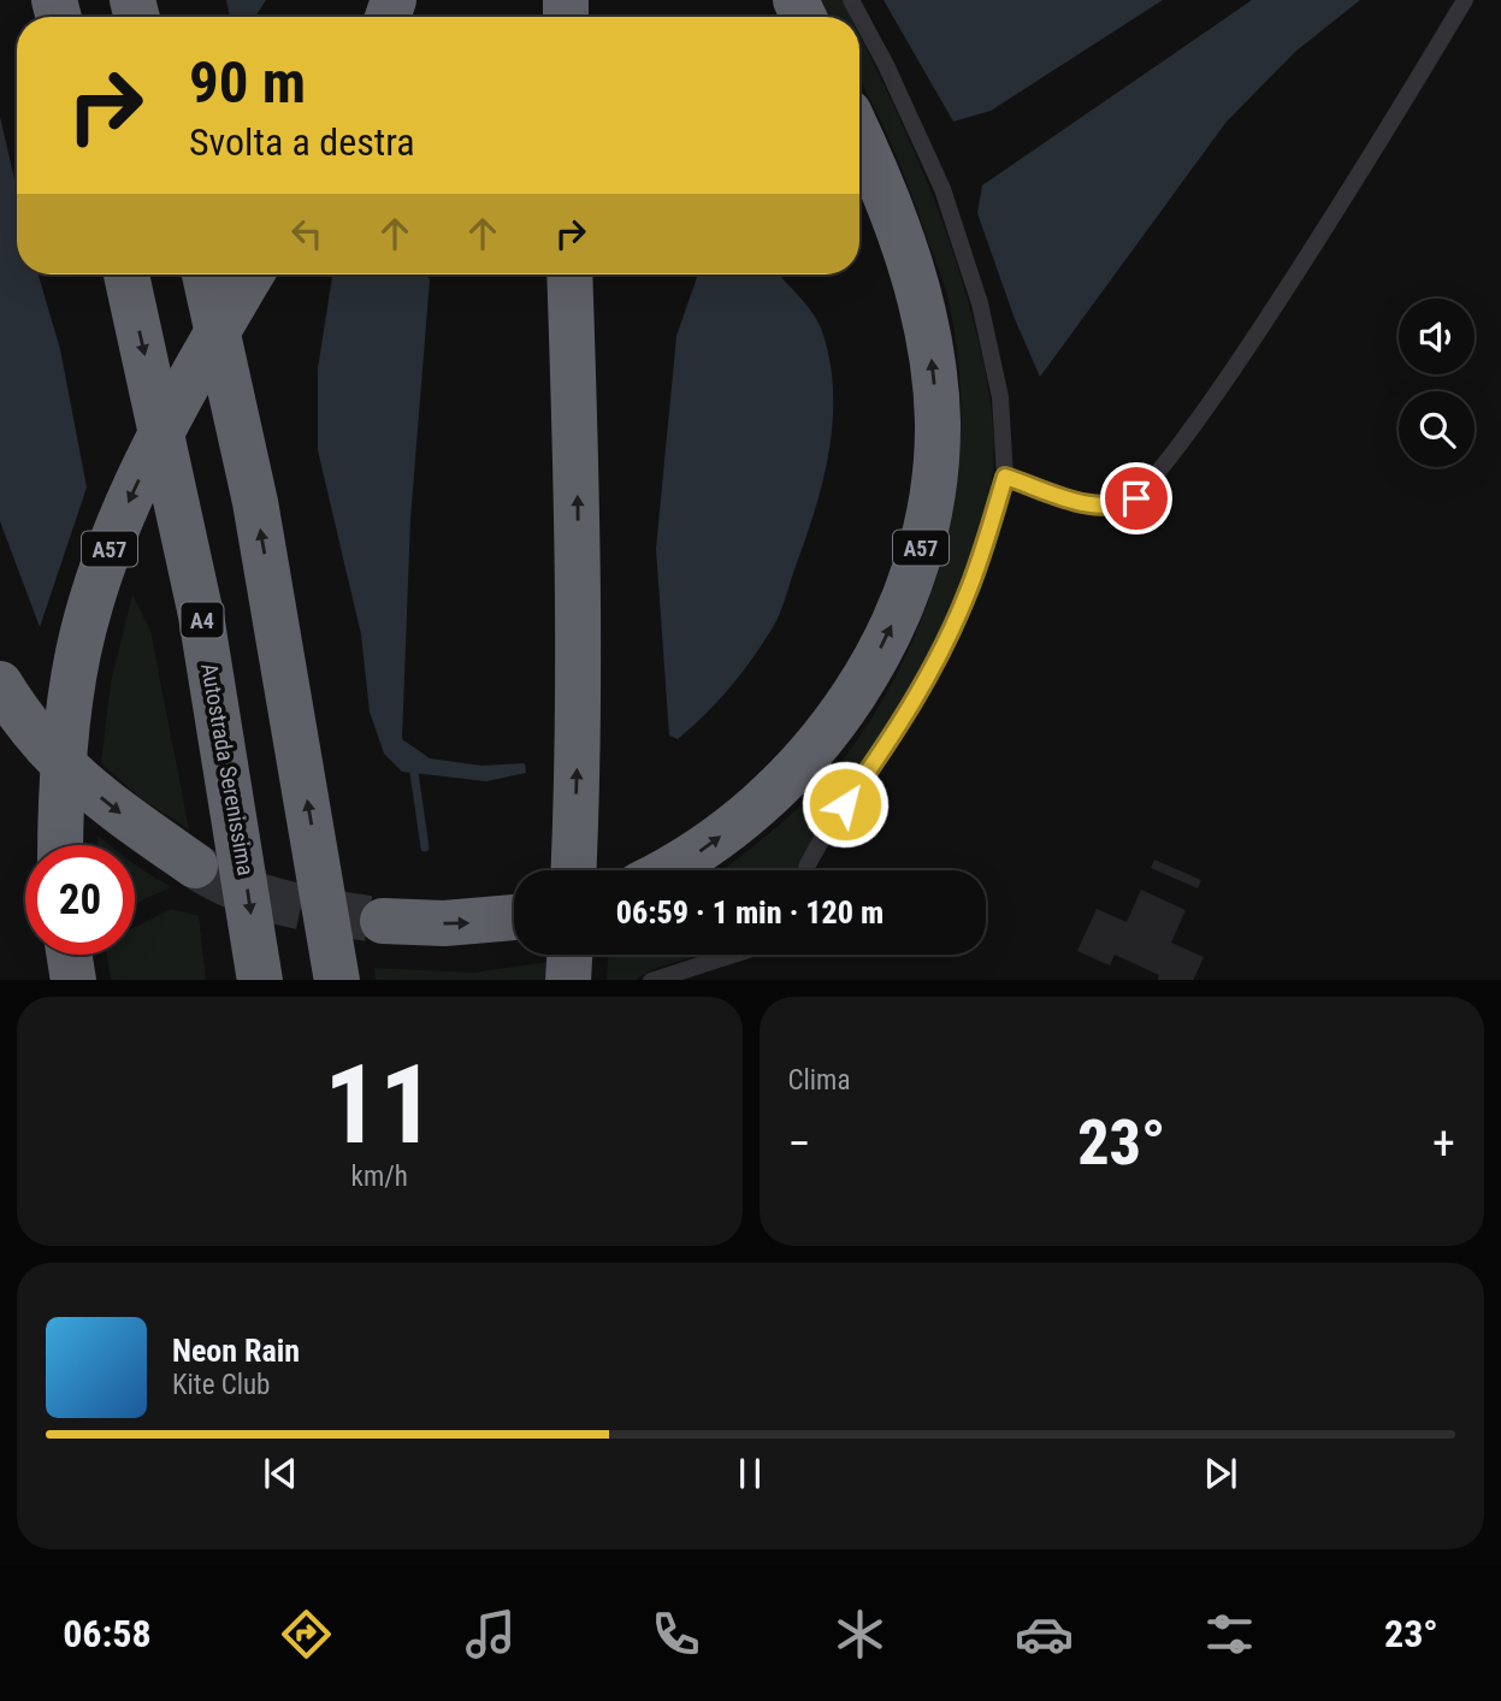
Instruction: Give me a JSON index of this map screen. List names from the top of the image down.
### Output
{
  "streets": {
    "highway": ["A57", "A4", "Autostrada Serenissima"]
  },
  "page": {
    "turn": ["90 m", "Svolta a destra"],
    "limit": "20",
    "trip": "06:59 · 1 min · 120 m",
    "tile": [
      ["11", "km/h"],
      "Clima"
    ],
    "heat": ["−", "23°", "+"],
    "song": ["Neon Rain", "Kite Club"],
    "tabs": ["06:58", "23°"]
  }
}
